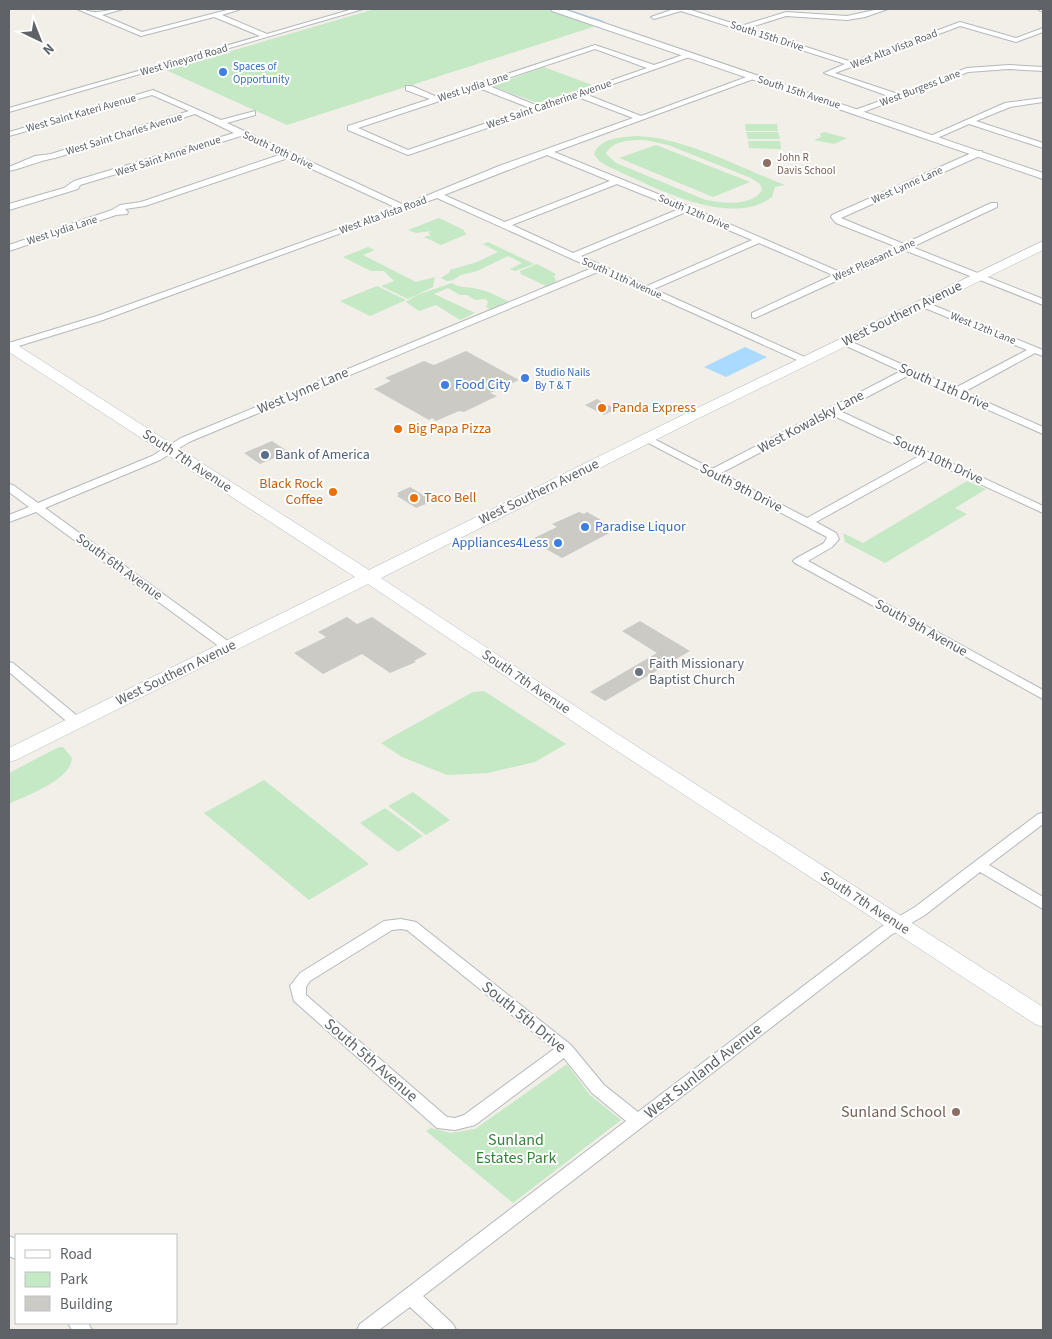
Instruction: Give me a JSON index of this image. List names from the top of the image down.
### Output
{
  "streets": {
    "main road": ["West Southern Avenue", "South 7th Avenue"],
    "street": [
      "South 15th Drive",
      "West Alta Vista Road",
      "West Vineyard Road",
      "West Lydia Lane",
      "West Burgess Lane",
      "South 15th Avenue",
      "West Saint Catherine Avenue",
      "West Saint Kateri Avenue",
      "West Saint Charles Avenue",
      "South 10th Drive",
      "West Saint Anne Avenue",
      "West Lynne Lane",
      "South 12th Drive",
      "West Pleasant Lane",
      "South 11th Avenue",
      "West 12th Lane",
      "South 11th Drive",
      "West Kowalsky Lane",
      "South 9th Drive",
      "South 6th Avenue",
      "South 9th Avenue",
      "South 5th Drive",
      "South 5th Avenue",
      "West Sunland Avenue"
    ]
  },
  "crossings": [
    ["South 15th Drive", "West Alta Vista Road"],
    ["West Alta Vista Road", "West Burgess Lane"],
    ["West Alta Vista Road", "South 15th Avenue"],
    ["West Alta Vista Road", "South 10th Drive"],
    ["West Alta Vista Road", "South 12th Drive"],
    ["West Alta Vista Road", "South 11th Avenue"],
    ["West Alta Vista Road", "South 7th Avenue"],
    ["West Lydia Lane", "West Saint Catherine Avenue"],
    ["West Lydia Lane", "South 10th Drive"],
    ["West Burgess Lane", "South 15th Avenue"],
    ["South 15th Avenue", "West Saint Catherine Avenue"],
    ["South 15th Avenue", "West Lynne Lane"],
    ["West Saint Kateri Avenue", "South 10th Drive"],
    ["West Saint Charles Avenue", "South 10th Drive"],
    ["South 10th Drive", "West Saint Anne Avenue"],
    ["South 10th Drive", "West Kowalsky Lane"],
    ["West Lynne Lane", "West Pleasant Lane"],
    ["West Lynne Lane", "South 11th Avenue"],
    ["West Lynne Lane", "South 7th Avenue"],
    ["West Lynne Lane", "South 6th Avenue"],
    ["South 12th Drive", "West Pleasant Lane"],
    ["South 11th Avenue", "West Southern Avenue"],
    ["West Southern Avenue", "West 12th Lane"],
    ["West Southern Avenue", "South 11th Drive"],
    ["West Southern Avenue", "South 7th Avenue"],
    ["West Southern Avenue", "South 9th Drive"],
    ["West Southern Avenue", "South 6th Avenue"],
    ["South 11th Drive", "West Kowalsky Lane"],
    ["West Kowalsky Lane", "South 9th Drive"],
    ["South 7th Avenue", "West Sunland Avenue"],
    ["South 9th Drive", "South 9th Avenue"],
    ["South 5th Drive", "South 5th Avenue"],
    ["South 5th Drive", "West Sunland Avenue"]
  ],
  "parks": ["Sunland Estates Park"],
  "places": [
    "Spaces of Opportunity",
    "John R Davis School",
    "Studio Nails By T & T",
    "Food City",
    "Panda Express",
    "Big Papa Pizza",
    "Bank of America",
    "Black Rock Coffee",
    "Taco Bell",
    "Paradise Liquor",
    "Appliances4Less",
    "Faith Missionary Baptist Church",
    "Sunland School"
  ],
  "legend": ["Road", "Park", "Building"],
  "north": "bottom right"
}
